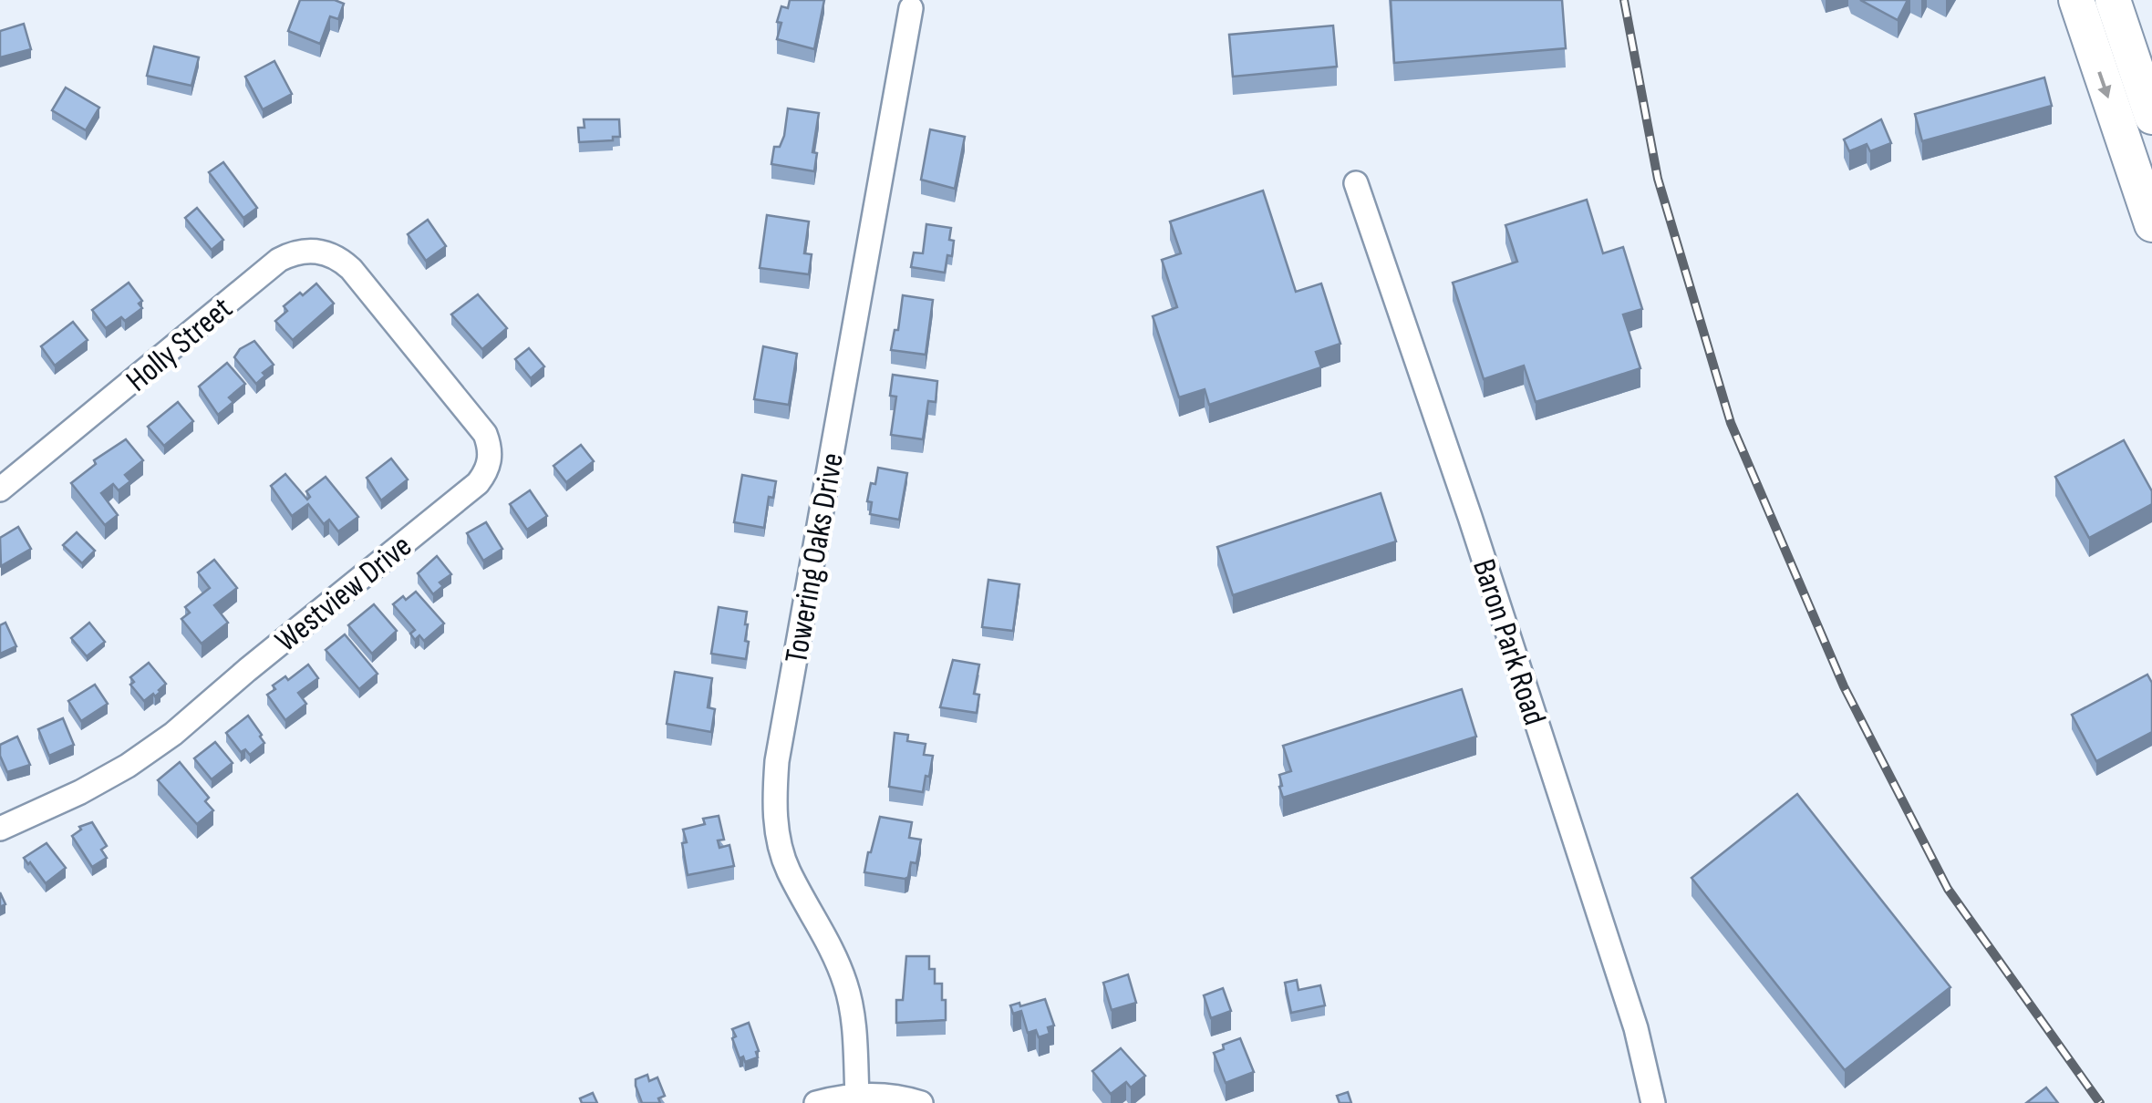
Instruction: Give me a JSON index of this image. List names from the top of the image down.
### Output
{
  "streets": {
    "street": [
      "Holly Street",
      "Towering Oaks Drive",
      "Westview Drive",
      "Baron Park Road"
    ]
  },
  "crossings": [
    ["Holly Street", "Westview Drive"]
  ]
}
